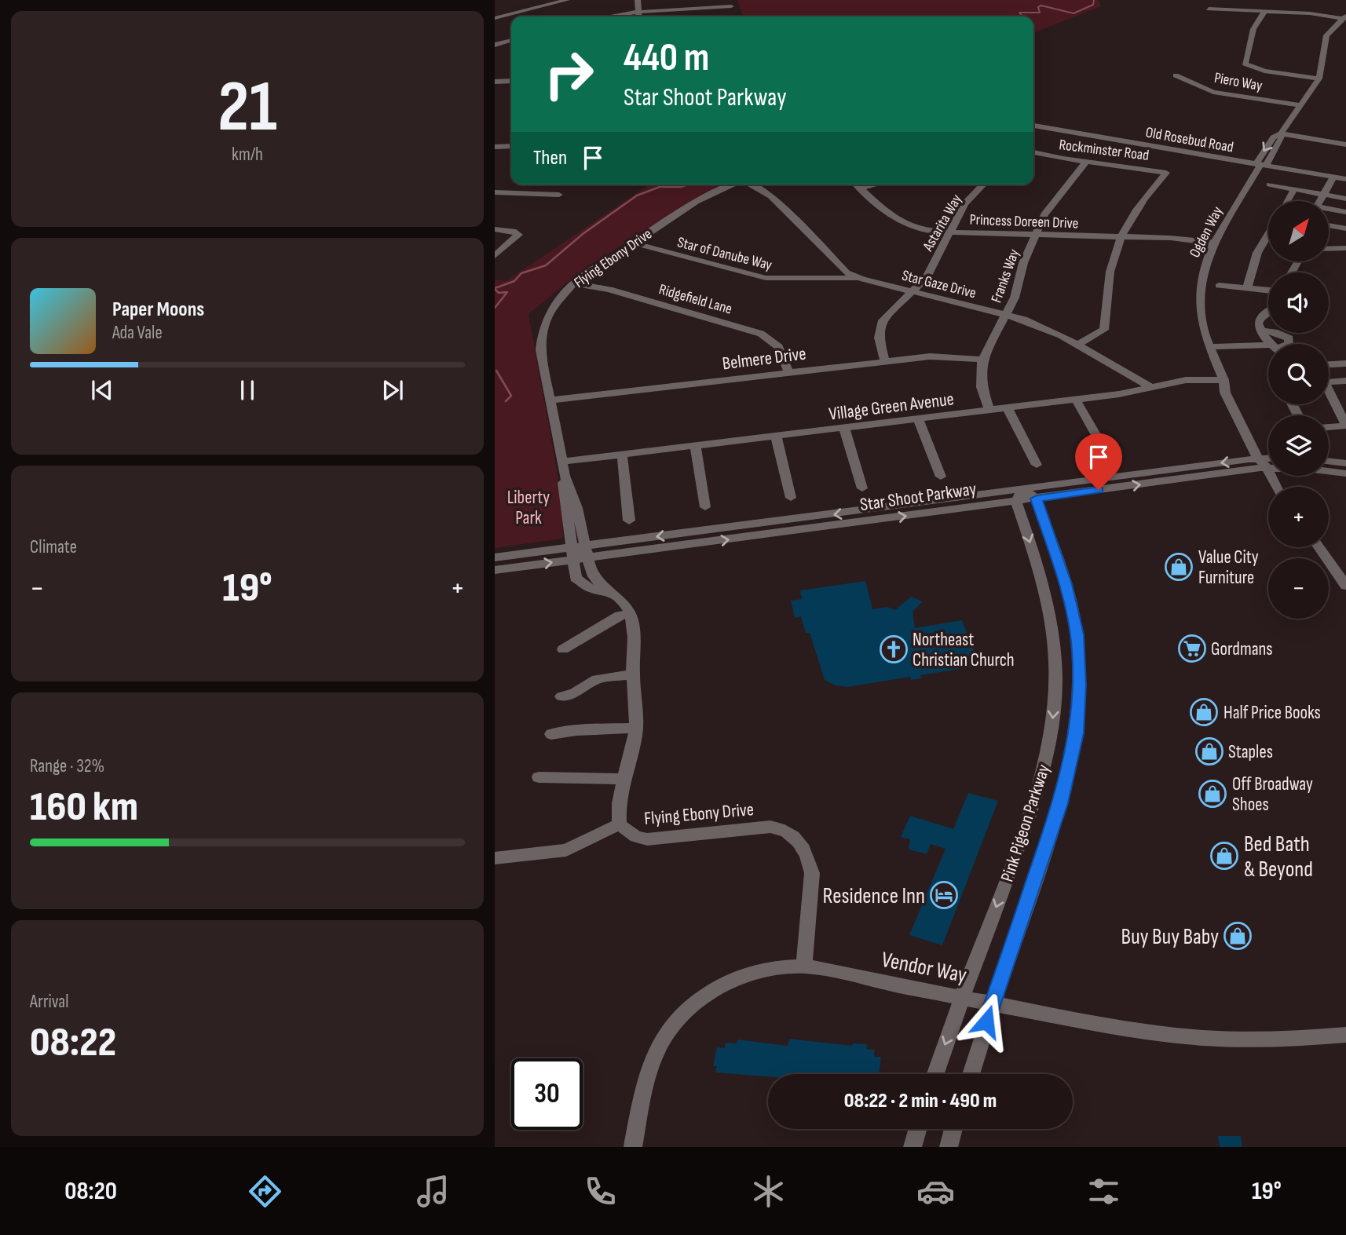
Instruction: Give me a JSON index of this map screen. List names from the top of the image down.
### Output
{
  "streets": {
    "street": [
      "Piero Way",
      "Old Rosebud Road",
      "Rockminster Road",
      "Princess Doreen Drive",
      "Astarita Way",
      "Ogden Way",
      "Star of Danube Way",
      "Flying Ebony Drive",
      "Franks Way",
      "Star Gaze Drive",
      "Ridgefield Lane",
      "Belmere Drive",
      "Village Green Avenue",
      "Star Shoot Parkway",
      "Pink Pigeon Parkway",
      "Vendor Way"
    ]
  },
  "crossings": [
    ["Piero Way", "Ogden Way"],
    ["Old Rosebud Road", "Ogden Way"],
    ["Rockminster Road", "Princess Doreen Drive"],
    ["Rockminster Road", "Franks Way"],
    ["Rockminster Road", "Star Gaze Drive"],
    ["Princess Doreen Drive", "Astarita Way"],
    ["Princess Doreen Drive", "Ogden Way"],
    ["Princess Doreen Drive", "Franks Way"],
    ["Astarita Way", "Star Gaze Drive"],
    ["Astarita Way", "Belmere Drive"],
    ["Ogden Way", "Village Green Avenue"],
    ["Ogden Way", "Star Shoot Parkway"],
    ["Star of Danube Way", "Flying Ebony Drive"],
    ["Star of Danube Way", "Star Gaze Drive"],
    ["Flying Ebony Drive", "Ridgefield Lane"],
    ["Flying Ebony Drive", "Belmere Drive"],
    ["Flying Ebony Drive", "Village Green Avenue"],
    ["Flying Ebony Drive", "Star Shoot Parkway"],
    ["Flying Ebony Drive", "Vendor Way"],
    ["Franks Way", "Star Gaze Drive"],
    ["Franks Way", "Belmere Drive"],
    ["Franks Way", "Village Green Avenue"],
    ["Star Gaze Drive", "Village Green Avenue"],
    ["Ridgefield Lane", "Belmere Drive"],
    ["Star Shoot Parkway", "Pink Pigeon Parkway"],
    ["Pink Pigeon Parkway", "Vendor Way"]
  ],
  "parks": ["Liberty Park"],
  "places": {
    "shop": [
      "Value City Furniture",
      "Half Price Books",
      "Staples",
      "Off Broadway Shoes",
      "Bed Bath & Beyond",
      "Buy Buy Baby"
    ],
    "supermarket": ["Gordmans"],
    "church": ["Northeast Christian Church"],
    "hotel": ["Residence Inn"]
  },
  "north": "top right",
  "page": {
    "tile": [
      ["21", "km/h"],
      "Climate",
      ["Range · 32%", "160 km"],
      ["Arrival", "08:22"]
    ],
    "turn": ["440 m", "Star Shoot Parkway"],
    "then": "Then",
    "map_buttons": ["+", "−"],
    "song": ["Paper Moons", "Ada Vale"],
    "heat": ["−", "19°", "+"],
    "limit": "30",
    "trip": "08:22 · 2 min · 490 m",
    "tabs": ["08:20", "19°"]
  }
}
